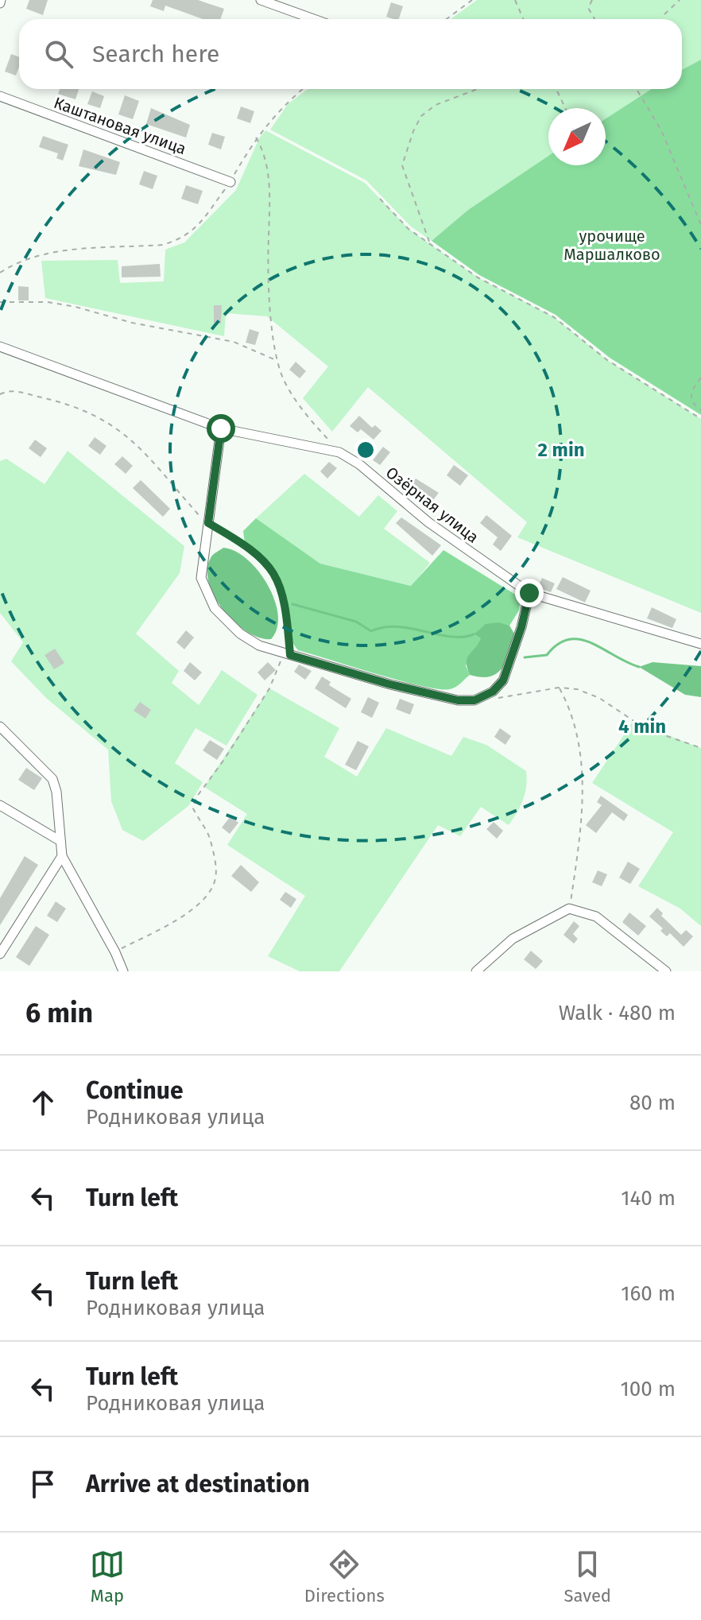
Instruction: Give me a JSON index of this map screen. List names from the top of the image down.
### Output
{
  "streets": {
    "street": ["Каштановая улица", "Озёрная улица"]
  },
  "parks": ["урочище Маршалково"],
  "north": "bottom left",
  "page": {
    "search": "Search here",
    "heading": ["6 min", "Walk · 480 m"],
    "list": [
      ["Continue", "Родниковая улица", "80 m"],
      ["Turn left", "140 m"],
      ["Turn left", "Родниковая улица", "160 m"],
      ["Turn left", "Родниковая улица", "100 m"],
      "Arrive at destination"
    ],
    "nav": ["Map", "Directions", "Saved"]
  },
  "rings": ["2 min", "4 min"]
}
